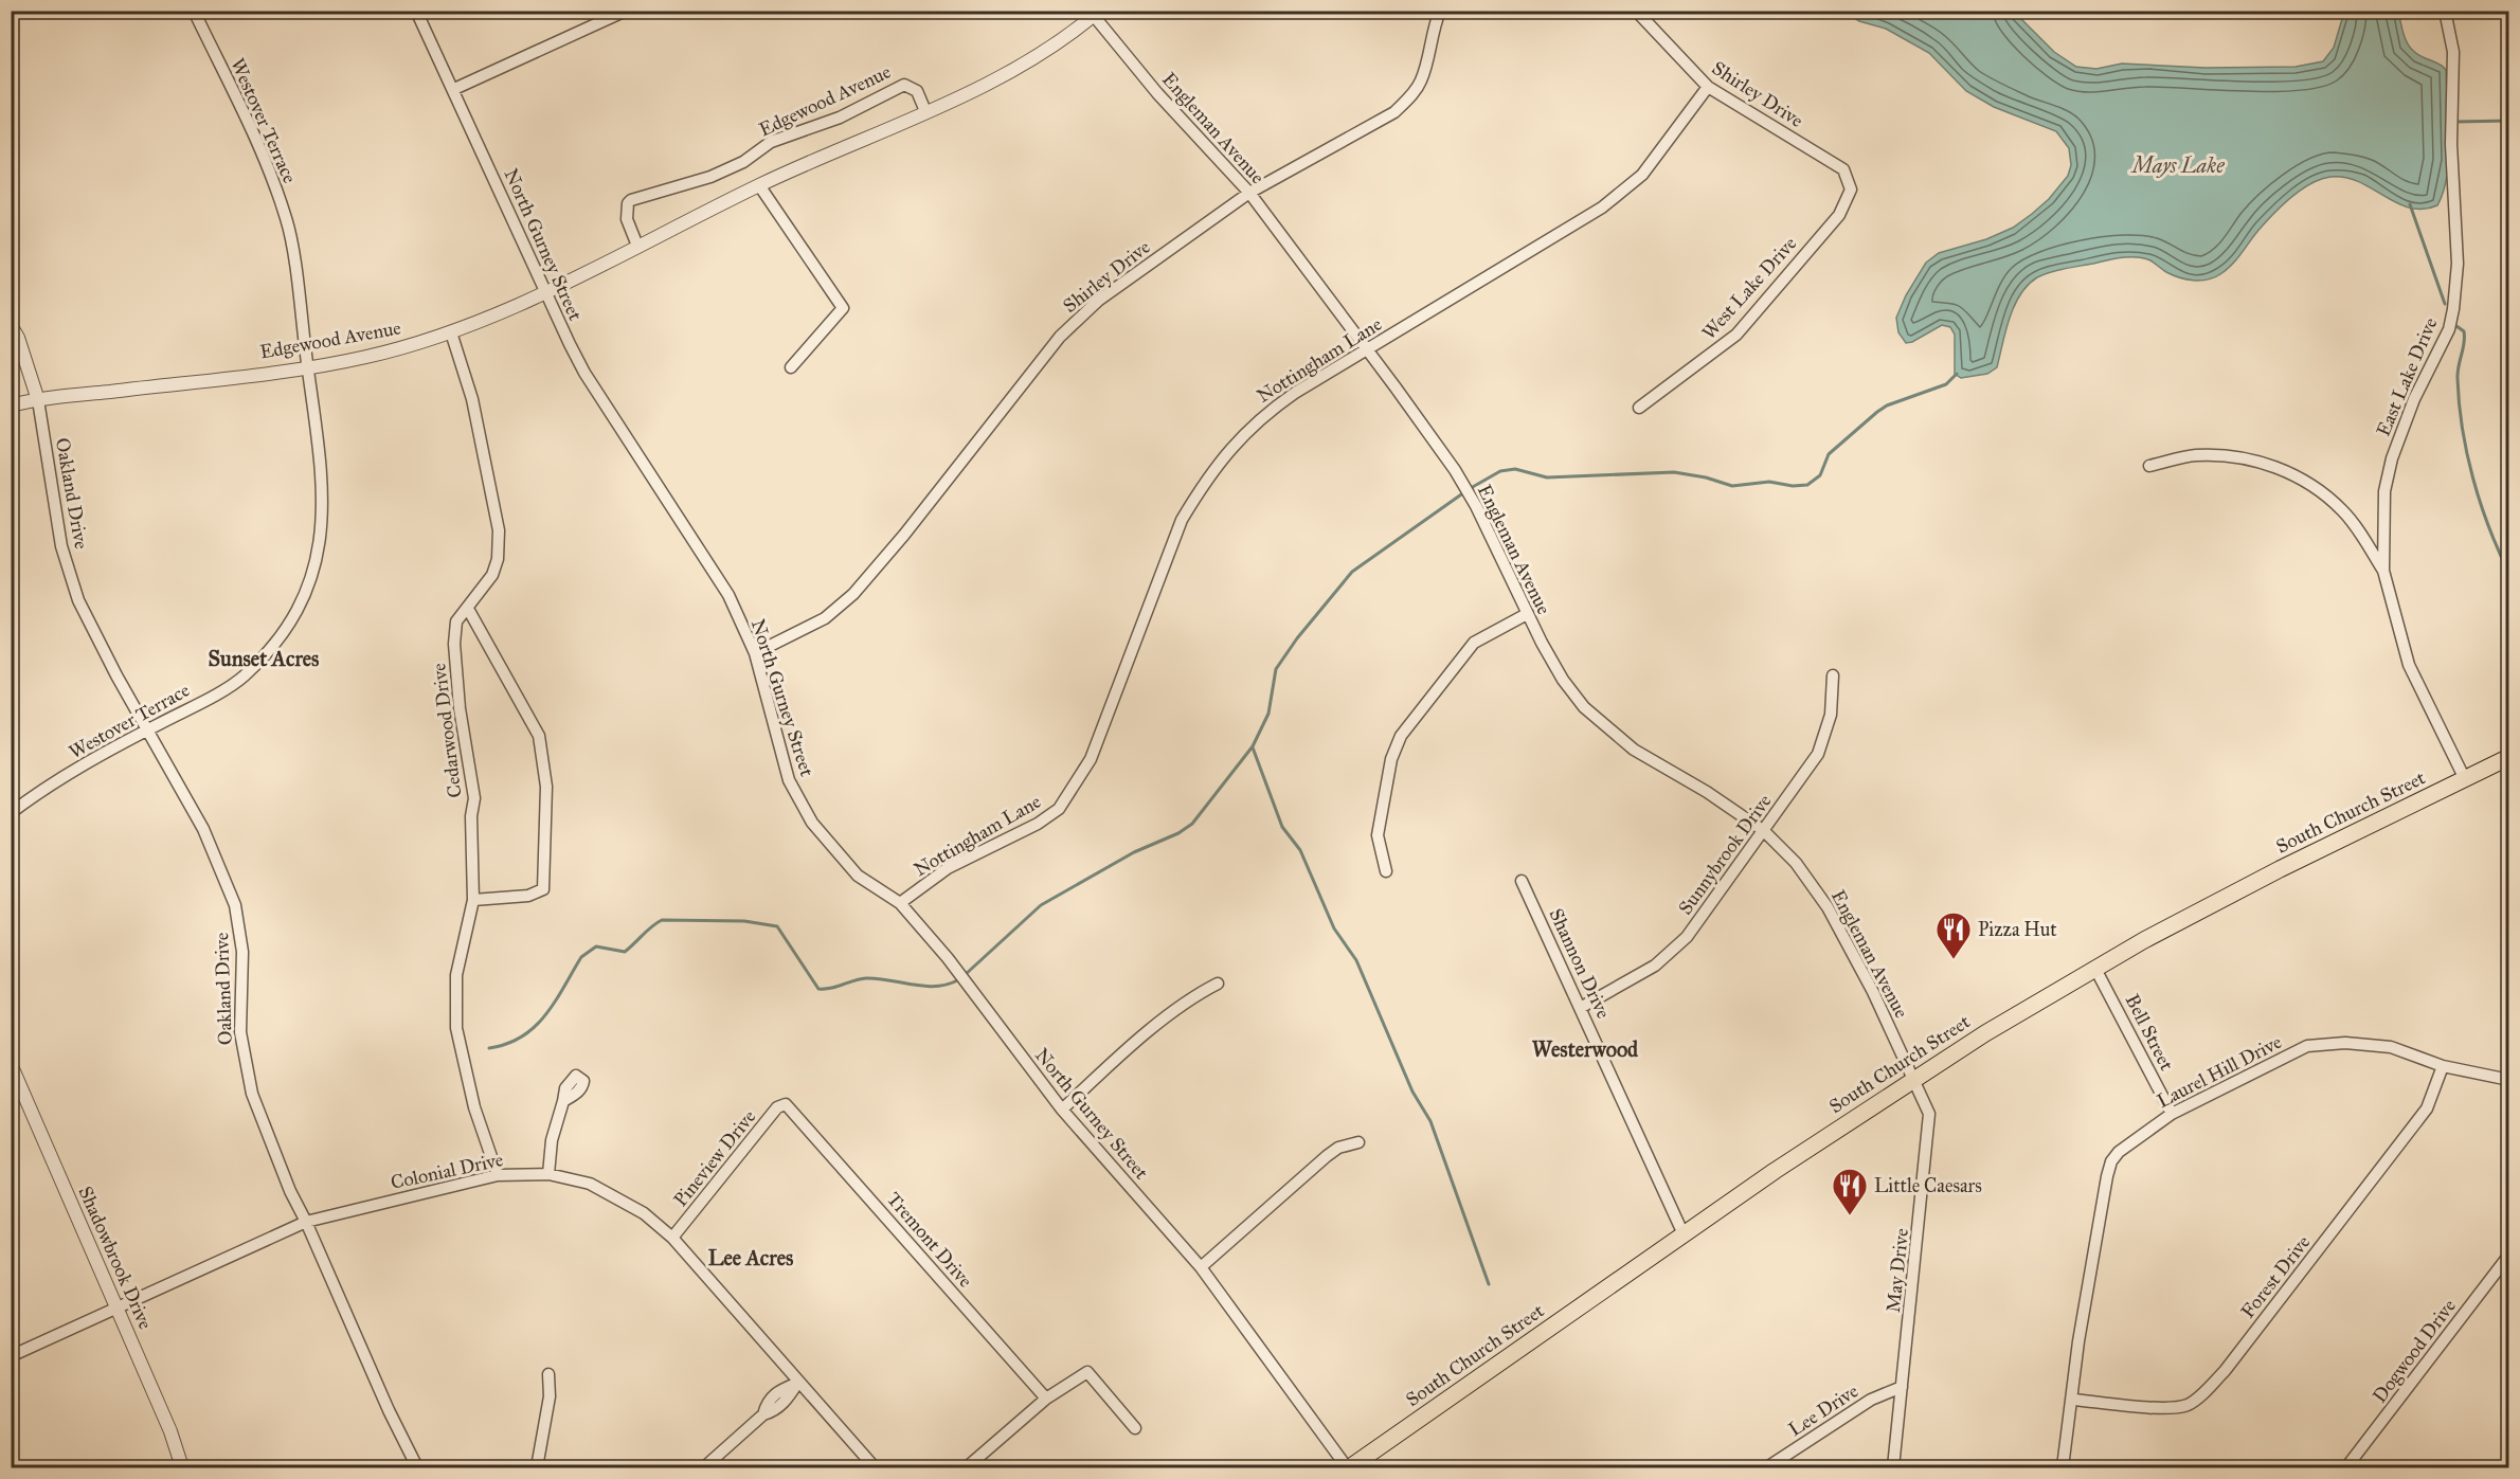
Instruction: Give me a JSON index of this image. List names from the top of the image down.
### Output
{
  "streets": {
    "main road": ["South Church Street"],
    "street": [
      "Shirley Drive",
      "Edgewood Avenue",
      "Westover Terrace",
      "Engleman Avenue",
      "North Gurney Street",
      "West Lake Drive",
      "Nottingham Lane",
      "East Lake Drive",
      "Oakland Drive",
      "Cedarwood Drive",
      "Sunnybrook Drive",
      "Shannon Drive",
      "Bell Street",
      "Laurel Hill Drive",
      "Pineview Drive",
      "Colonial Drive",
      "Tremont Drive",
      "Shadowbrook Drive",
      "May Drive",
      "Forest Drive",
      "Dogwood Drive",
      "Lee Drive"
    ]
  },
  "crossings": [
    ["Shirley Drive", "Engleman Avenue"],
    ["Shirley Drive", "North Gurney Street"],
    ["Shirley Drive", "West Lake Drive"],
    ["Shirley Drive", "Nottingham Lane"],
    ["Edgewood Avenue", "Westover Terrace"],
    ["Edgewood Avenue", "Engleman Avenue"],
    ["Edgewood Avenue", "North Gurney Street"],
    ["Edgewood Avenue", "Oakland Drive"],
    ["Edgewood Avenue", "Cedarwood Drive"],
    ["Westover Terrace", "Oakland Drive"],
    ["Engleman Avenue", "Nottingham Lane"],
    ["Engleman Avenue", "South Church Street"],
    ["Engleman Avenue", "Sunnybrook Drive"],
    ["Engleman Avenue", "May Drive"],
    ["North Gurney Street", "Nottingham Lane"],
    ["North Gurney Street", "South Church Street"],
    ["East Lake Drive", "South Church Street"],
    ["Oakland Drive", "Colonial Drive"],
    ["Cedarwood Drive", "Colonial Drive"],
    ["South Church Street", "Shannon Drive"],
    ["South Church Street", "Bell Street"],
    ["South Church Street", "May Drive"],
    ["Sunnybrook Drive", "Shannon Drive"],
    ["Bell Street", "Laurel Hill Drive"],
    ["Laurel Hill Drive", "Forest Drive"],
    ["Pineview Drive", "Colonial Drive"],
    ["Pineview Drive", "Tremont Drive"],
    ["Colonial Drive", "Shadowbrook Drive"],
    ["May Drive", "Lee Drive"]
  ],
  "districts": ["Sunset Acres", "Westerwood", "Lee Acres"],
  "water": ["Mays Lake"],
  "places": {
    "restaurant": ["Pizza Hut", "Little Caesars"]
  }
}
